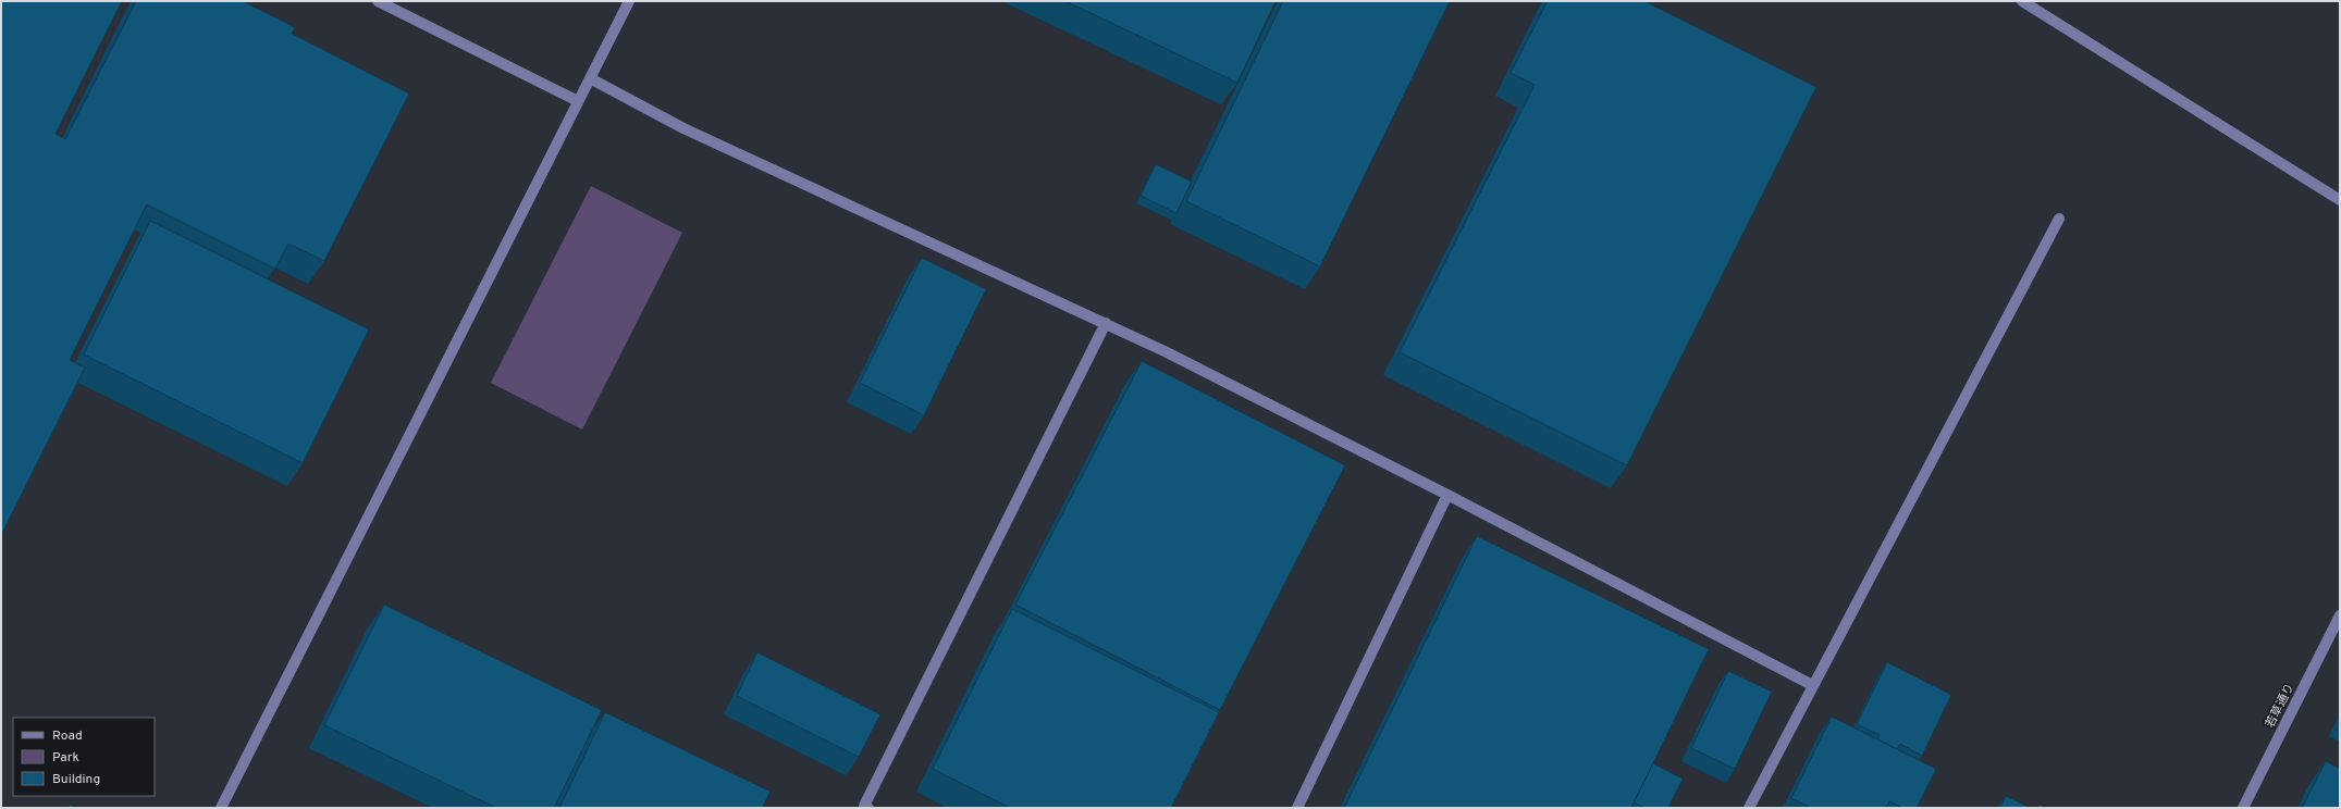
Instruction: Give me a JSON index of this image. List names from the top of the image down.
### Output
{
  "streets": {
    "street": ["若草通り"]
  },
  "legend": ["Road", "Park", "Building"]
}
